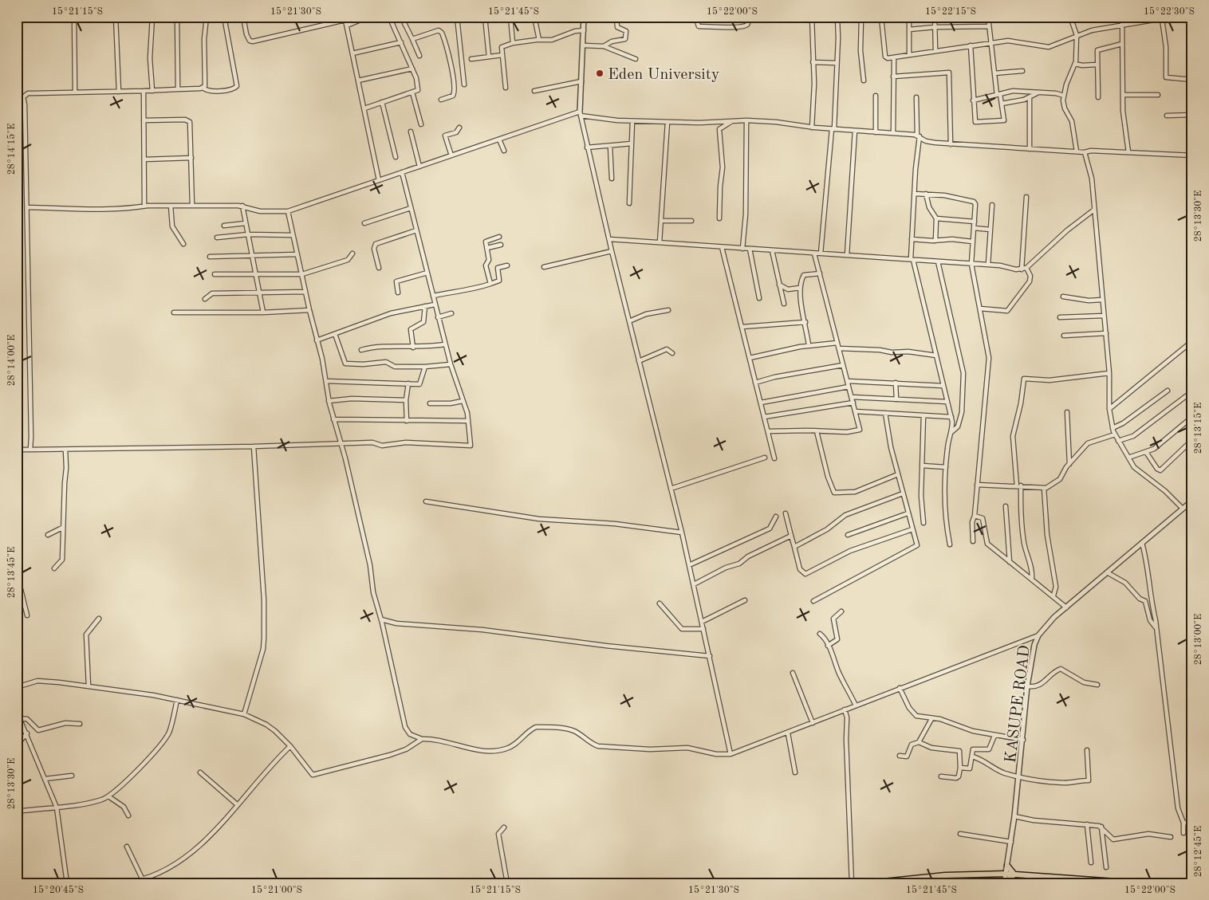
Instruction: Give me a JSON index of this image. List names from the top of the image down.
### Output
{
  "streets": {
    "street": ["KASUPE ROAD"]
  },
  "places": ["Eden University"],
  "coordinates": [
    "15°21'15\"S",
    "15°21'30\"S",
    "15°21'45\"S",
    "15°22'00\"S",
    "15°22'15\"S",
    "15°22'30\"S",
    "28°14'15\"E",
    "28°13'30\"E",
    "28°14'00\"E",
    "28°13'15\"E",
    "28°13'45\"E",
    "28°13'00\"E",
    "28°12'45\"E",
    "15°20'45\"S",
    "15°21'00\"S"
  ]
}
